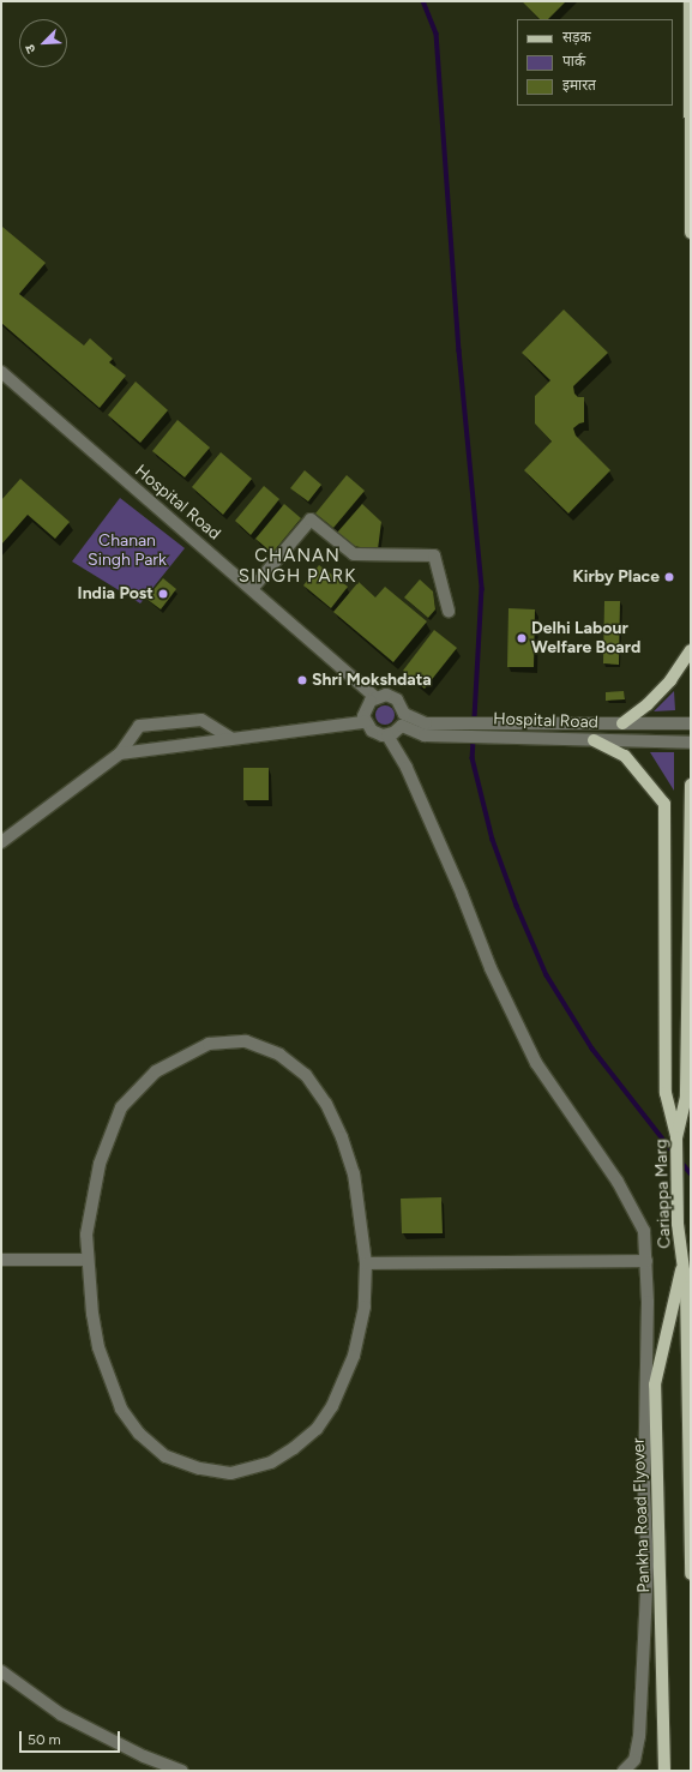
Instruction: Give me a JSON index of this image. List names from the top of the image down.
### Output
{
  "streets": {
    "main road": ["Cariappa Marg", "Pankha Road Flyover"],
    "street": ["Hospital Road"]
  },
  "crossings": [
    ["Cariappa Marg", "Pankha Road Flyover"]
  ],
  "districts": ["CHANAN SINGH PARK"],
  "parks": ["Chanan Singh Park"],
  "places": [
    "Kirby Place",
    "India Post",
    "Delhi Labour Welfare Board",
    "Shri Mokshdata"
  ],
  "legend": ["सड़क", "पार्क", "इमारत"],
  "scale_bar": "50 m",
  "north": "bottom left"
}
